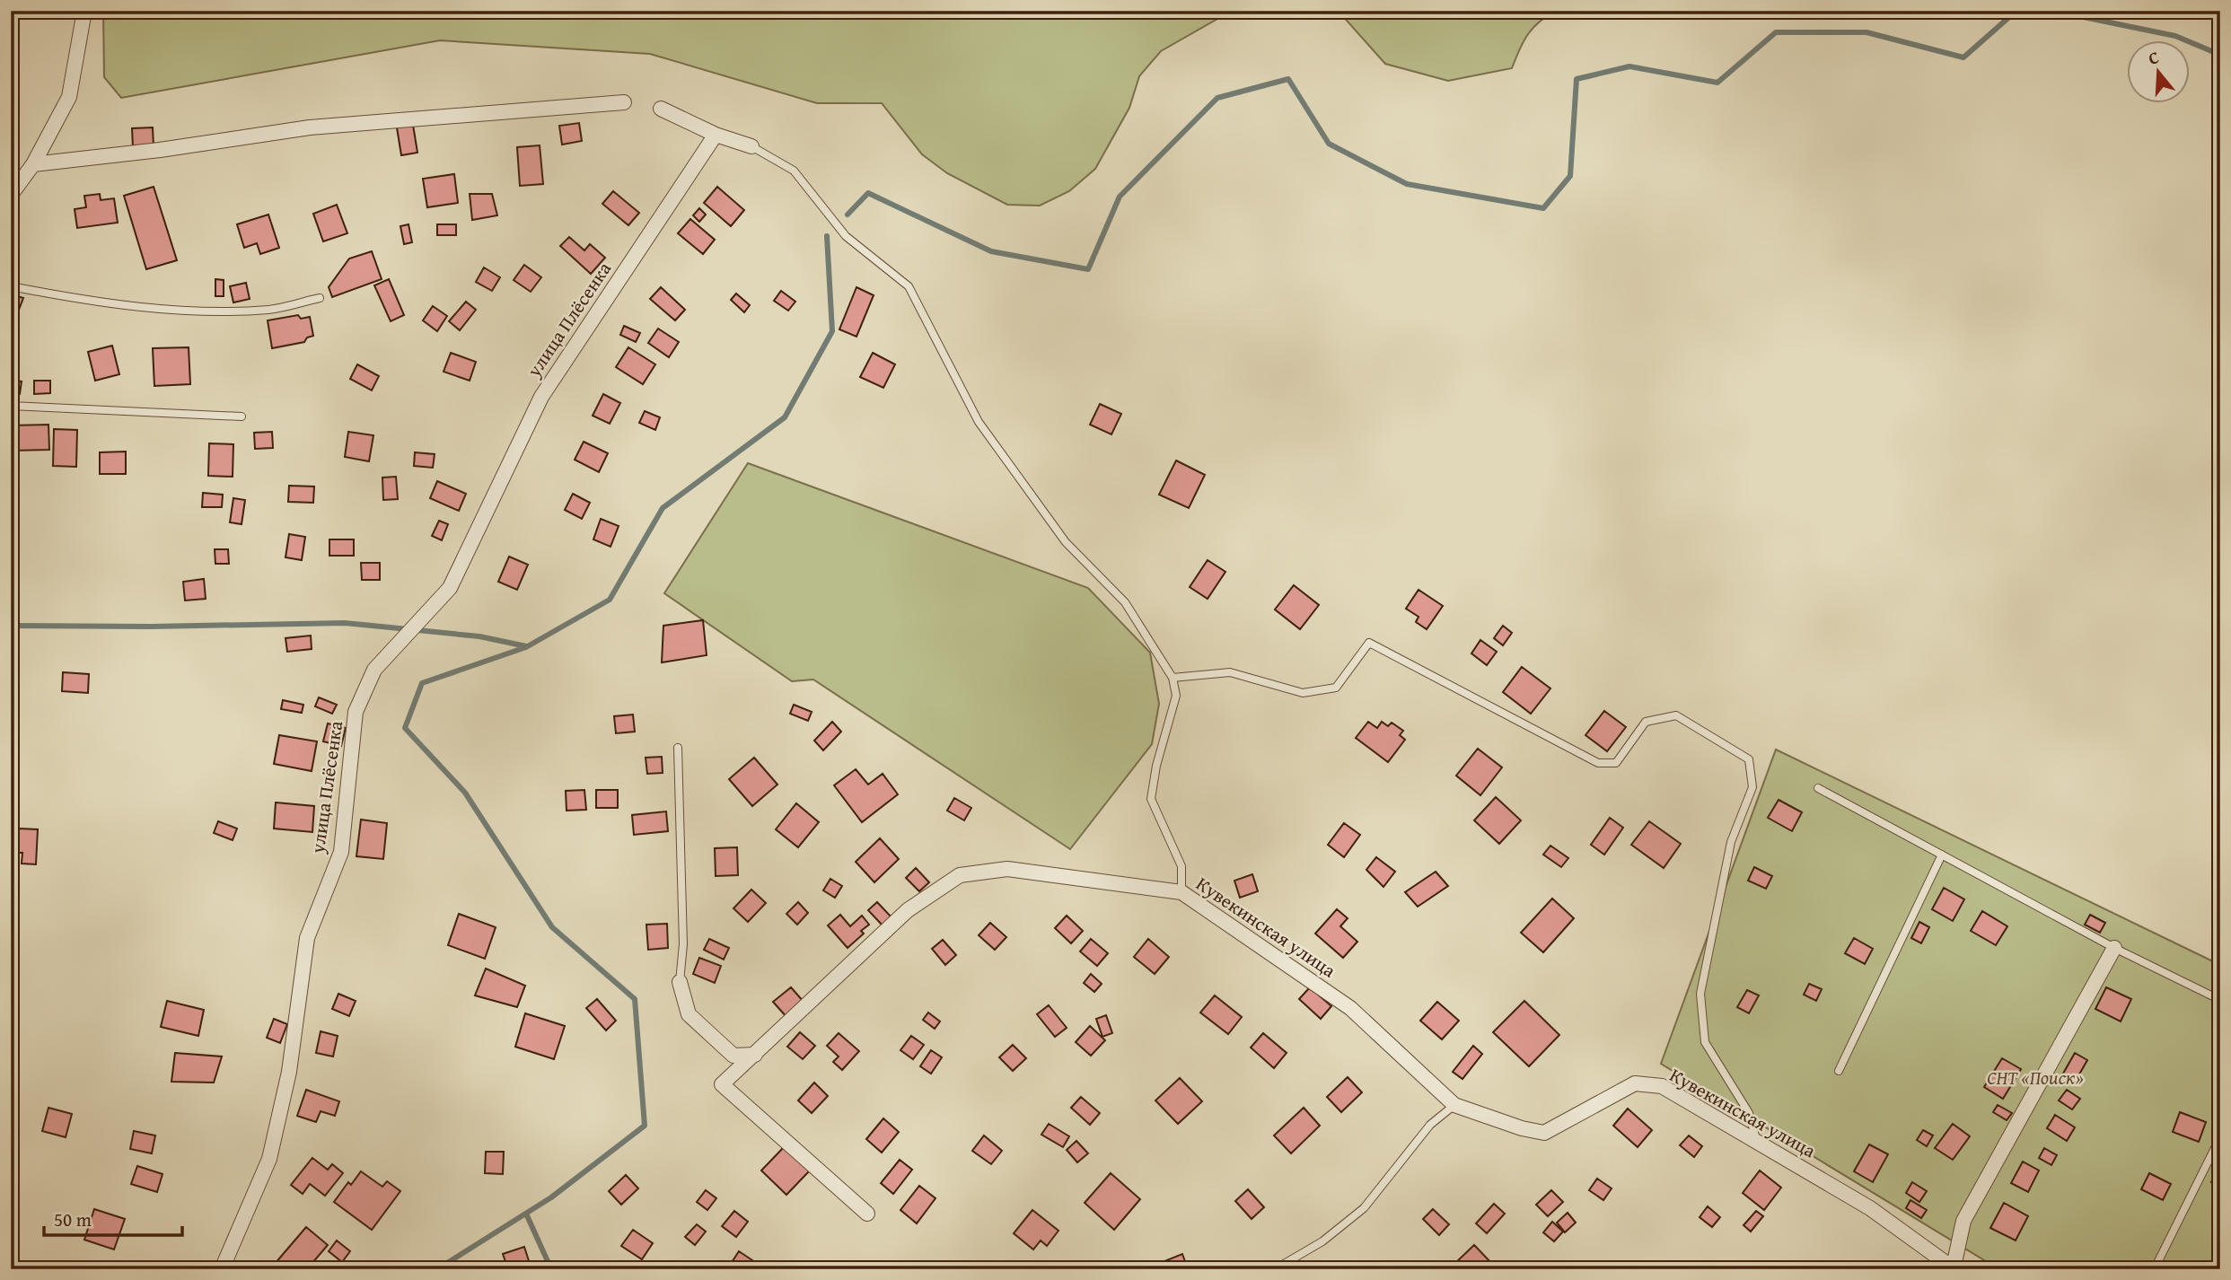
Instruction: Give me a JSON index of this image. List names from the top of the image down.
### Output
{
  "streets": {
    "street": ["улица Плёсенка", "Кувекинская улица"]
  },
  "parks": ["СНТ «Поиск»"],
  "scale_bar": "50 m",
  "north": "top"
}
